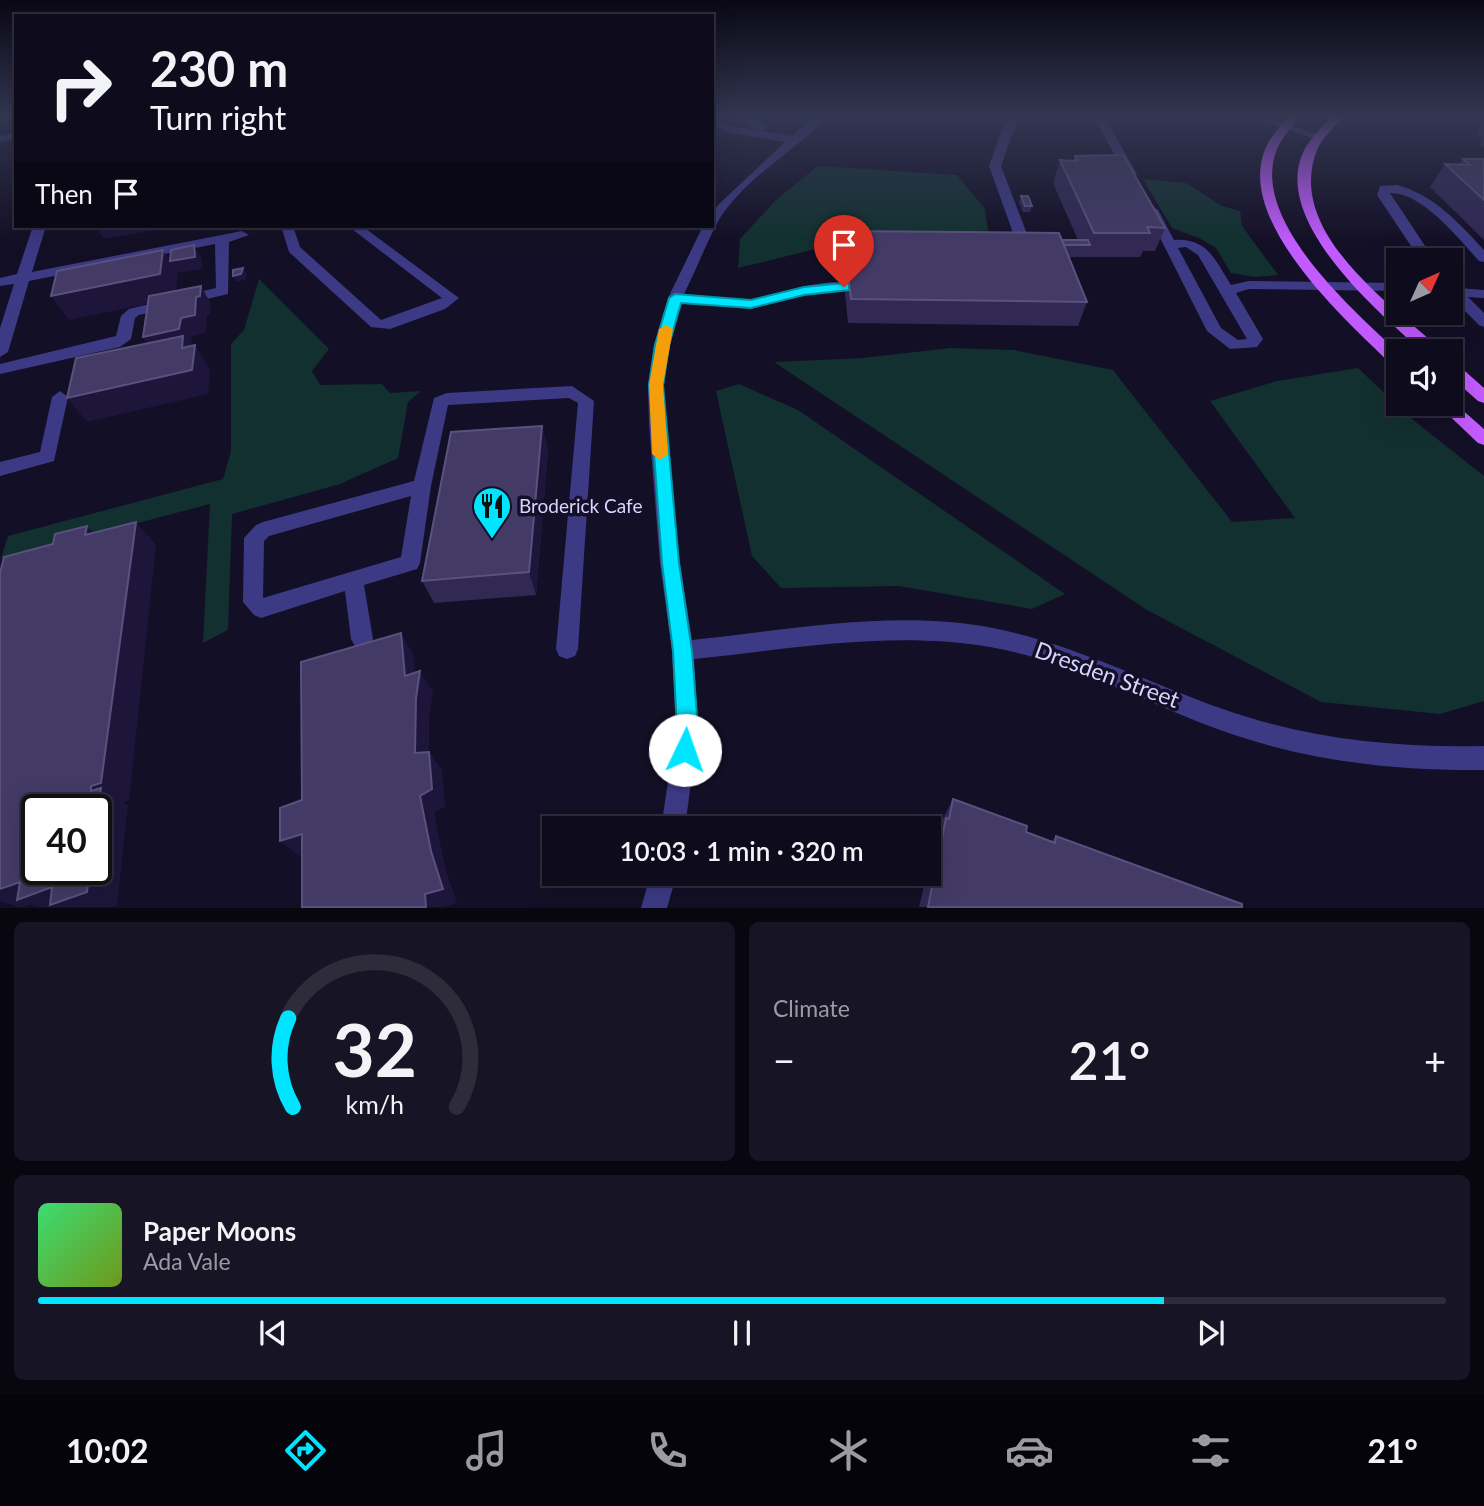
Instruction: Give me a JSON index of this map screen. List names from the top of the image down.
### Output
{
  "streets": {
    "street": ["Dresden Street"]
  },
  "places": {
    "restaurant": ["Broderick Cafe"]
  },
  "north": "top right",
  "page": {
    "turn": ["230 m", "Turn right"],
    "then": "Then",
    "limit": "40",
    "trip": "10:03 · 1 min · 320 m",
    "tile": "Climate",
    "heat": ["−", "21°", "+"],
    "song": ["Paper Moons", "Ada Vale"],
    "tabs": ["10:02", "21°"],
    "gauge": ["32", "km/h"]
  }
}
